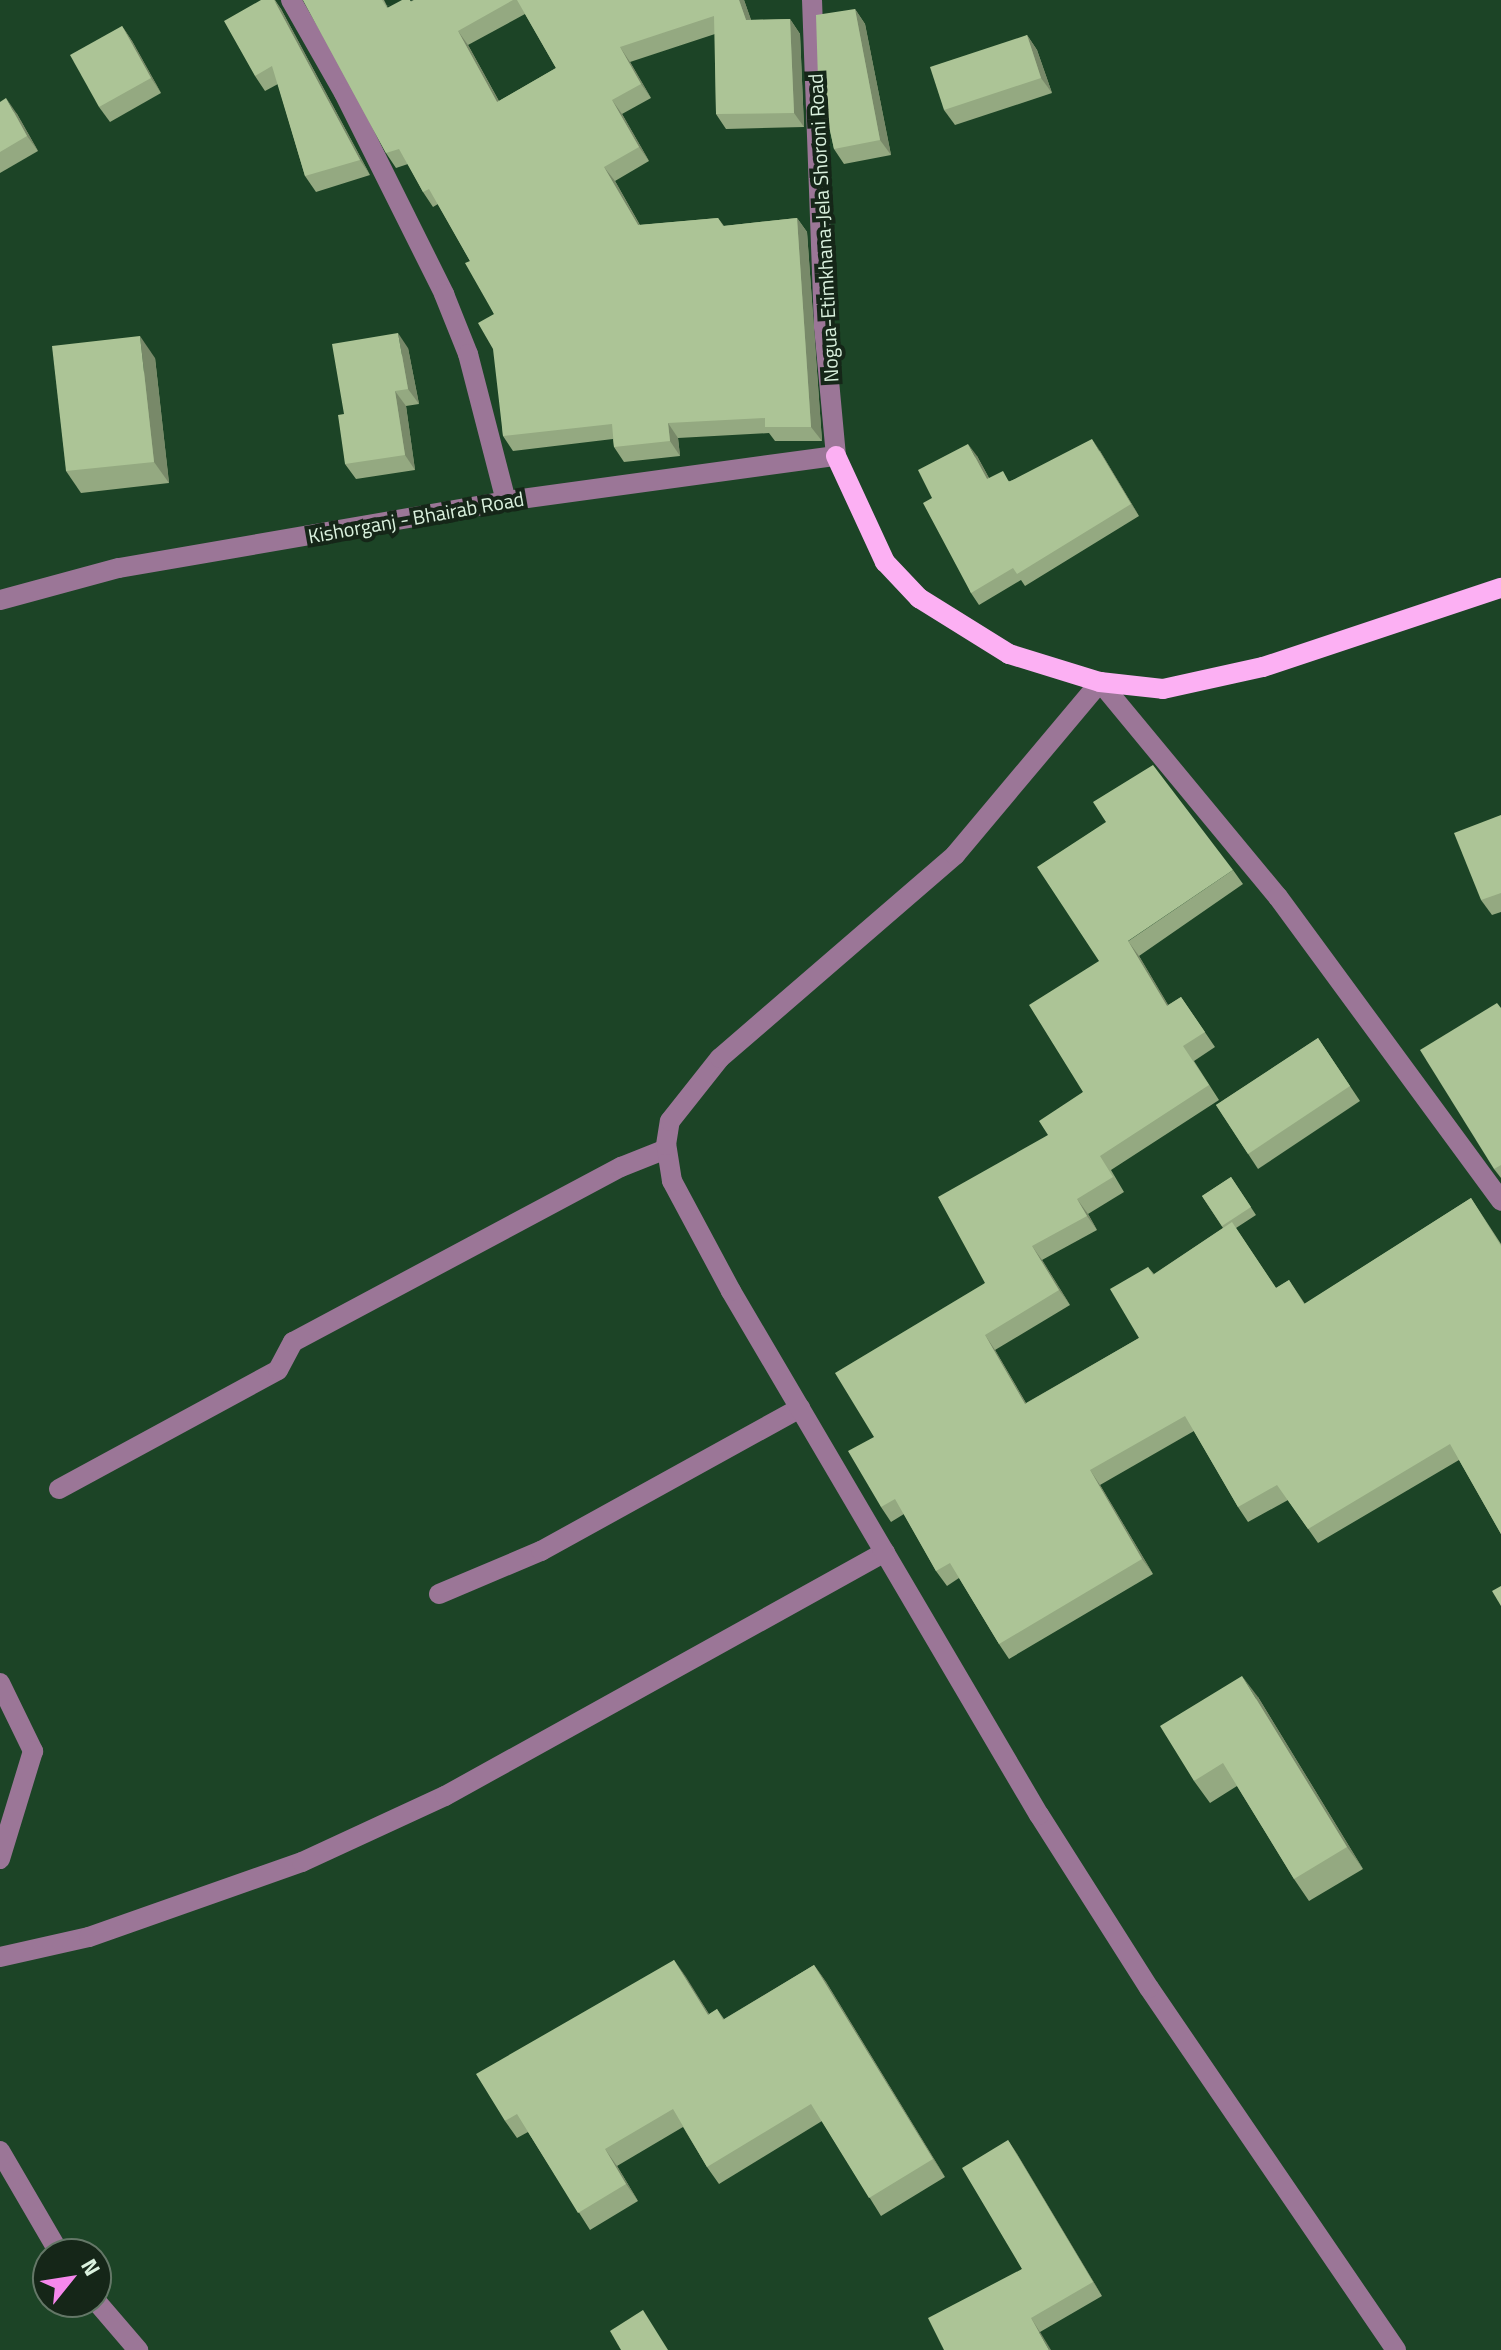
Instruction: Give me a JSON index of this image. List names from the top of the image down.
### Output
{
  "streets": {
    "street": ["Nogua-Etimkhana-Jela Shoroni Road", "Kishorganj - Bhairab Road"]
  },
  "crossings": [
    ["Nogua-Etimkhana-Jela Shoroni Road", "Kishorganj - Bhairab Road"]
  ],
  "north": "top right"
}
